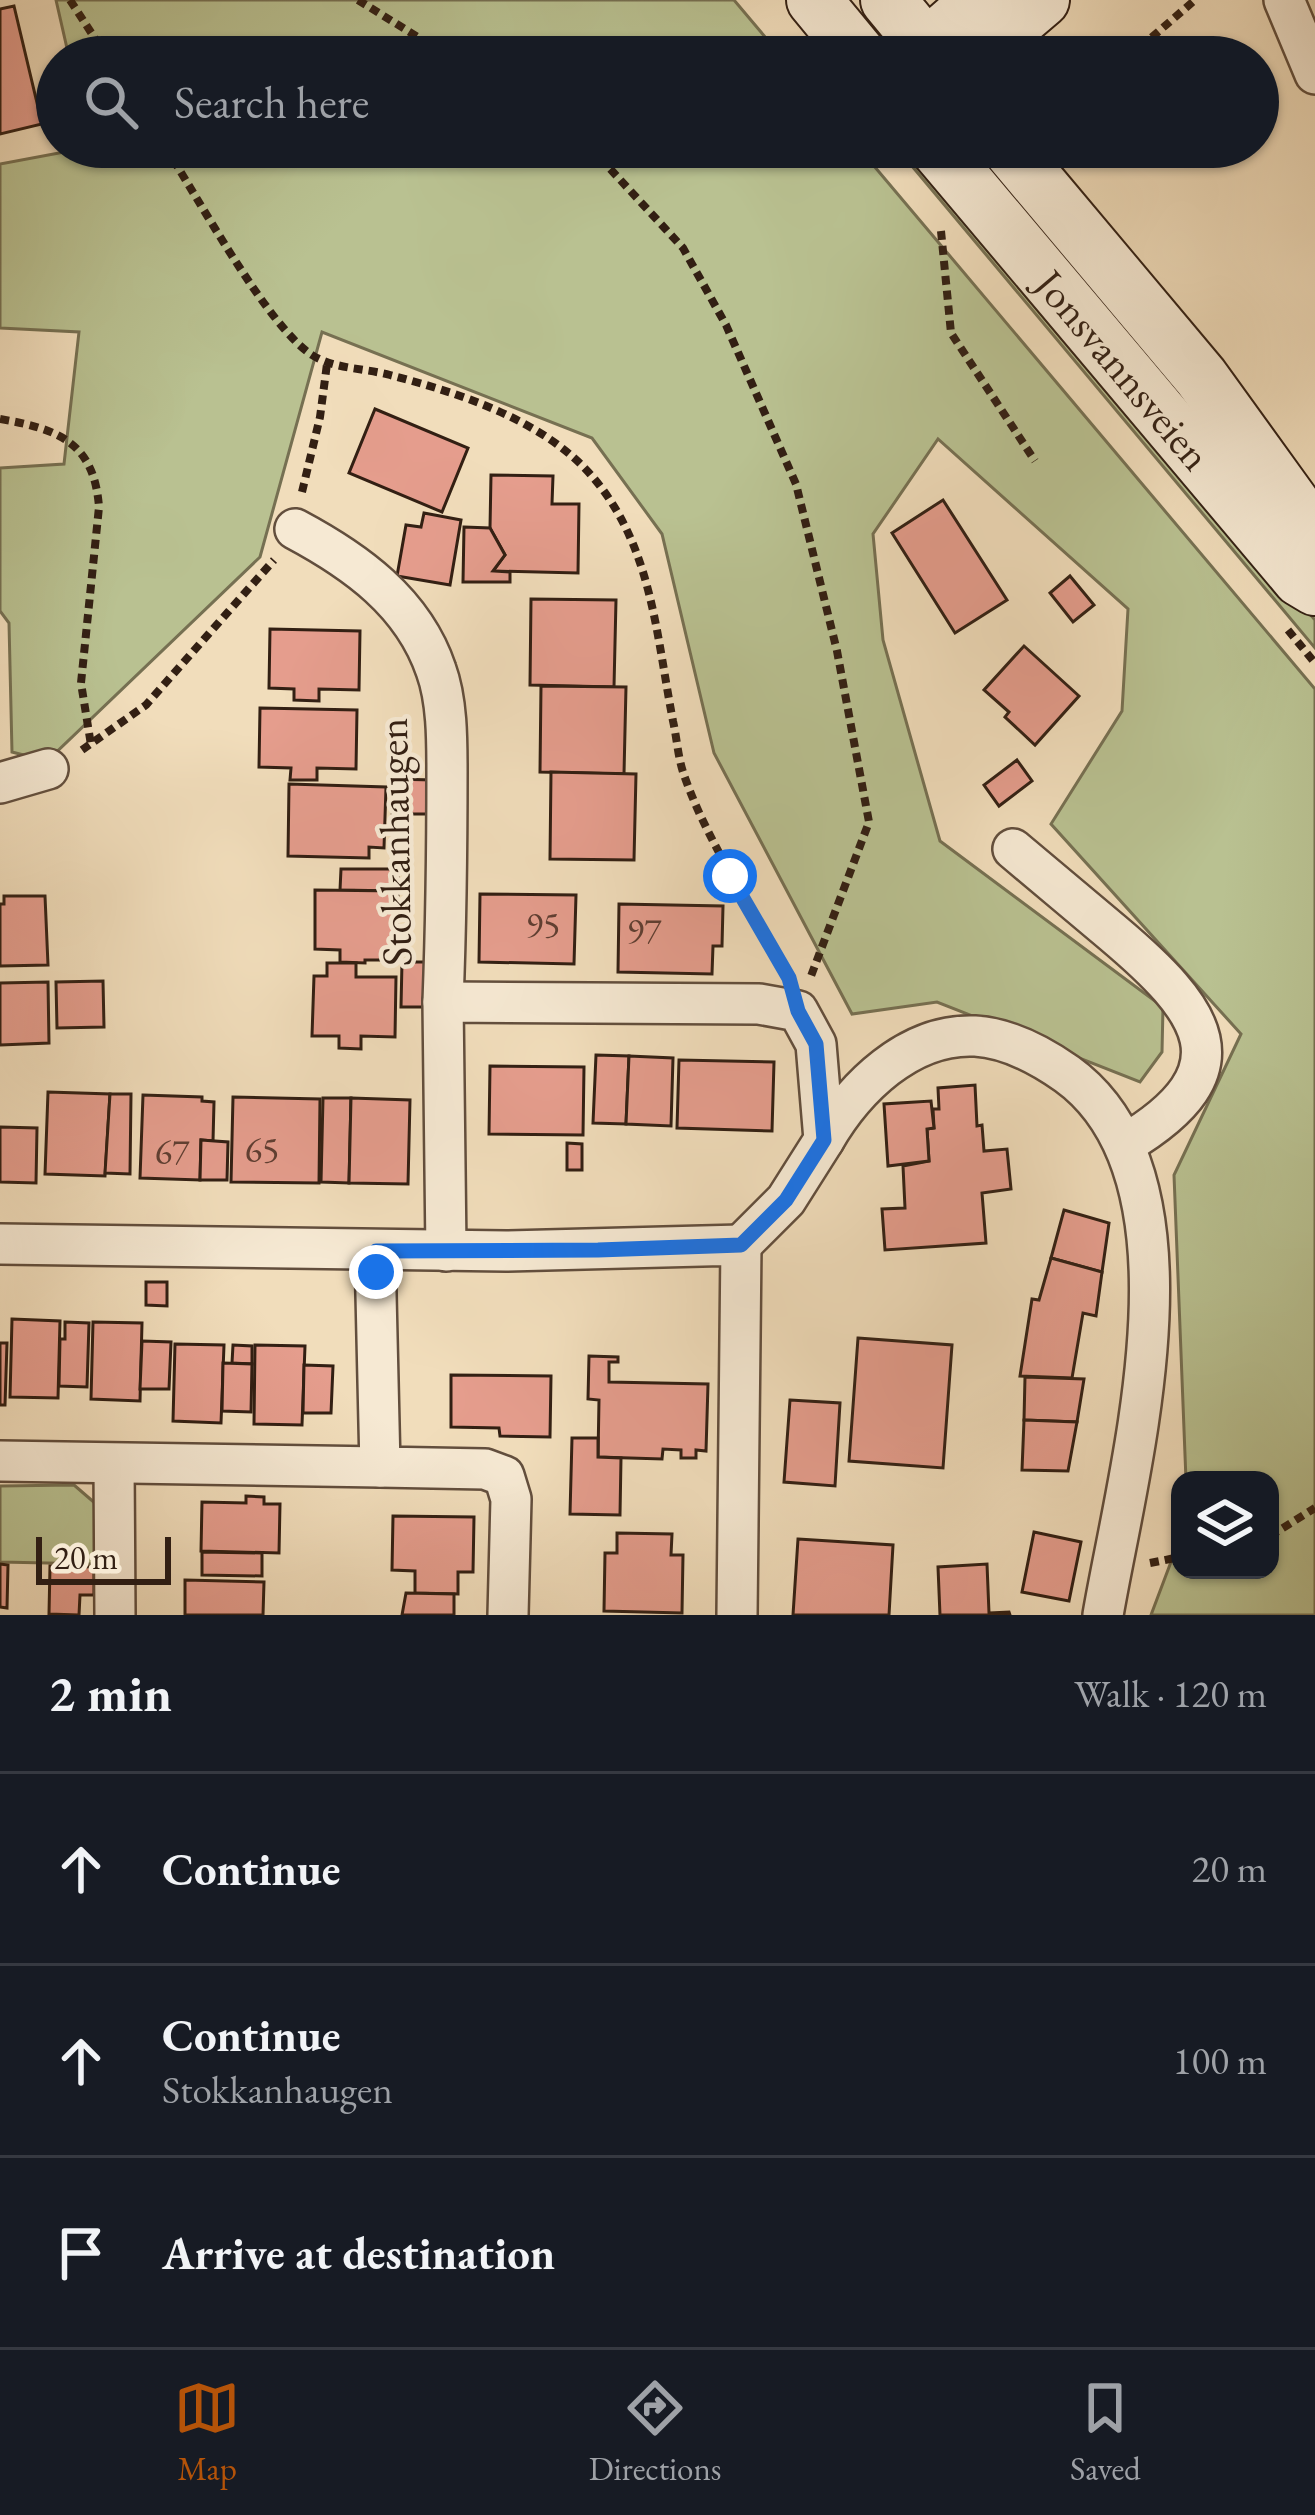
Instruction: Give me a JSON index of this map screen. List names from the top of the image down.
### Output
{
  "streets": {
    "main road": ["Jonsvannsveien"],
    "street": ["Stokkanhaugen"]
  },
  "house_numbers": [
    "95",
    "97",
    "65",
    "67"
  ],
  "scale_bar": "20 m",
  "page": {
    "search": "Search here",
    "scale": "20 m",
    "heading": ["2 min", "Walk · 120 m"],
    "list": [
      ["Continue", "20 m"],
      ["Continue", "Stokkanhaugen", "100 m"],
      "Arrive at destination"
    ],
    "nav": ["Map", "Directions", "Saved"]
  }
}
